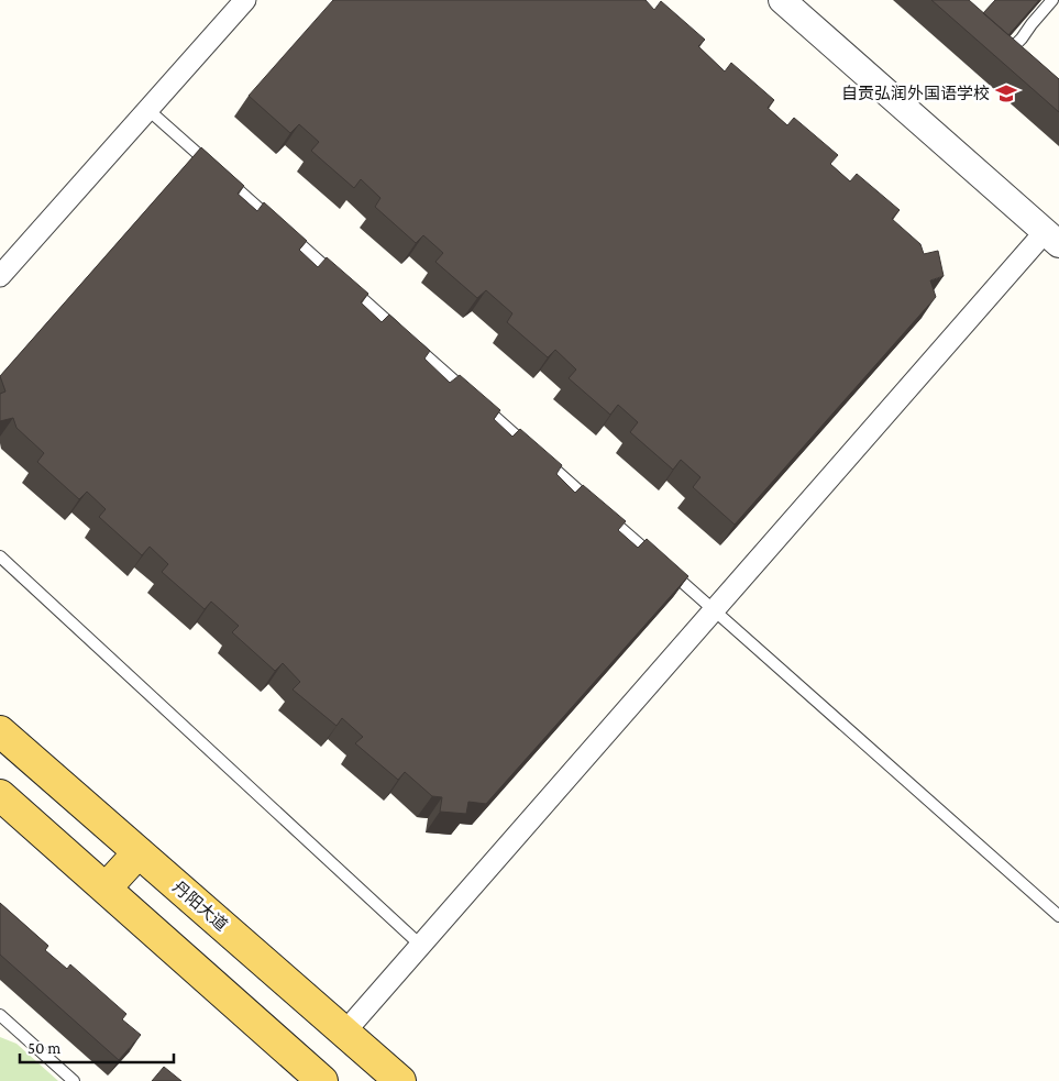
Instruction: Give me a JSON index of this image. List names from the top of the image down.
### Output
{
  "streets": {
    "main road": ["丹阳大道"]
  },
  "places": {
    "school or university": ["自贡弘润外国语学校"]
  },
  "scale_bar": "50 m"
}
